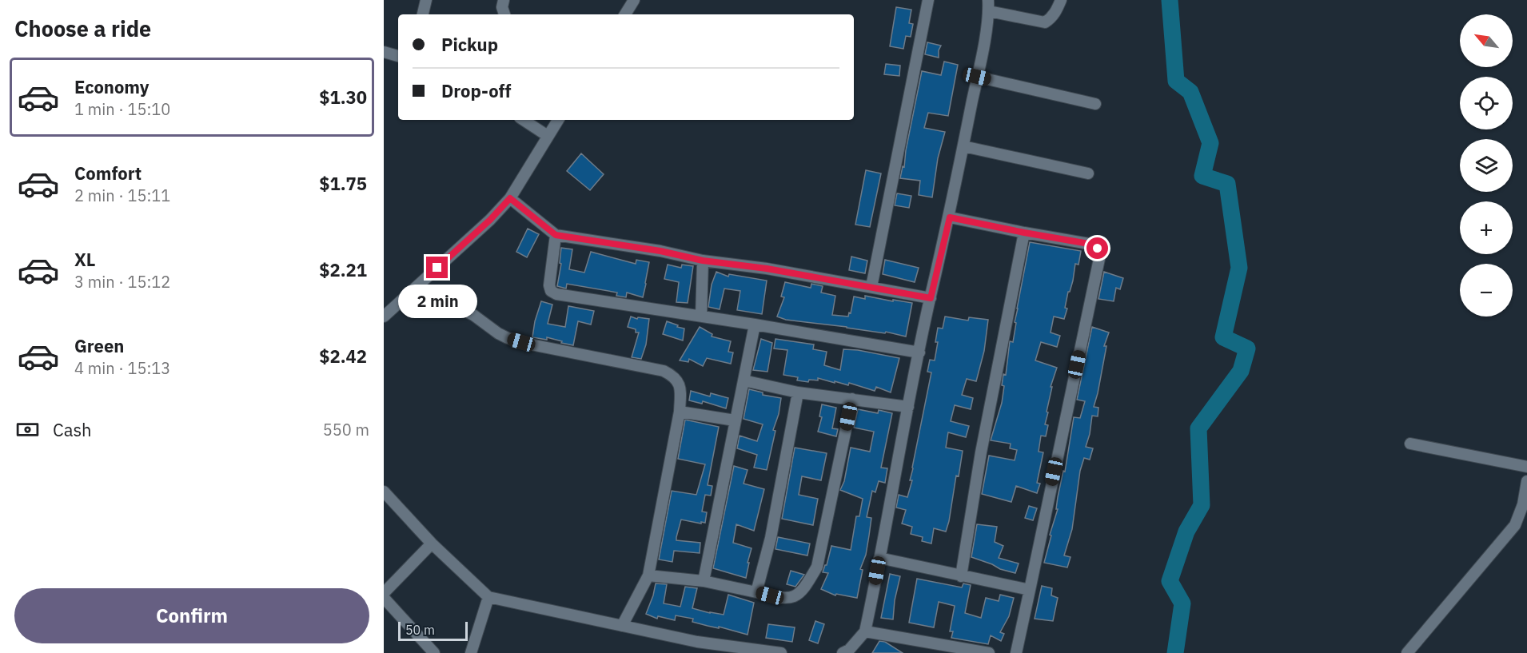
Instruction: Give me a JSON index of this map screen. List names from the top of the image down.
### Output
{
  "scale_bar": "50 m",
  "north": "top left",
  "page": {
    "heading": "Choose a ride",
    "map_buttons": ["+", "−"],
    "banner": ["Pickup", "Drop-off"],
    "list": [
      {
        "name": "Economy",
        "note": "1 min · 15:10",
        "value": "$1.30"
      },
      {
        "name": "Comfort",
        "note": "2 min · 15:11",
        "value": "$1.75"
      },
      {
        "name": "XL",
        "note": "3 min · 15:12",
        "value": "$2.21"
      },
      {
        "name": "Green",
        "note": "4 min · 15:13",
        "value": "$2.42"
      }
    ],
    "bubble": "2 min",
    "pay": ["Cash", "550 m"],
    "buttons": "Confirm",
    "scale": "50 m"
  }
}
